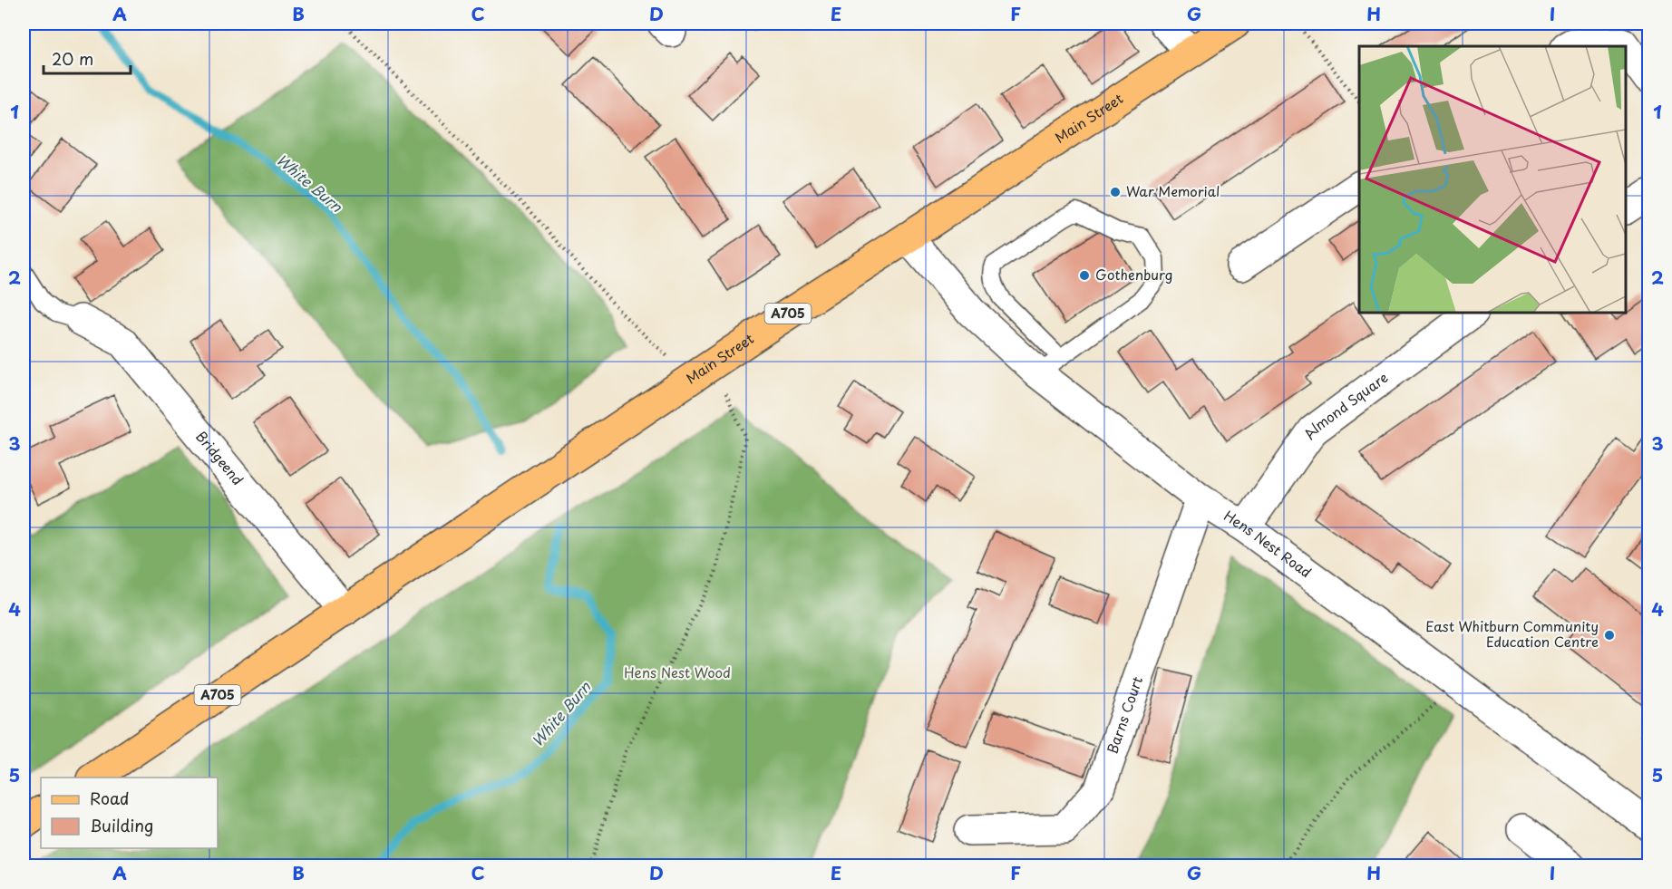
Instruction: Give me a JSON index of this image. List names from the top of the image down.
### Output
{
  "streets": {
    "main road": ["Main Street", "A705"],
    "street": [
      "Almond Square",
      "Bridgeend",
      "Hens Nest Road",
      "Barns Court"
    ]
  },
  "crossings": [
    ["Main Street", "A705"],
    ["Main Street", "Bridgeend"],
    ["Main Street", "Hens Nest Road"],
    ["A705", "Bridgeend"],
    ["Almond Square", "Hens Nest Road"],
    ["Hens Nest Road", "Barns Court"]
  ],
  "water": ["White Burn"],
  "parks": ["Hens Nest Wood"],
  "places": ["War Memorial", "Gothenburg", "East Whitburn Community Education Centre"],
  "legend": ["Road", "Building"],
  "scale_bar": "20 m",
  "grid": {
    "columns": [
      "A",
      "B",
      "C",
      "D",
      "E",
      "F",
      "G",
      "H",
      "I"
    ],
    "rows": [
      "1",
      "2",
      "3",
      "4",
      "5"
    ]
  }
}
